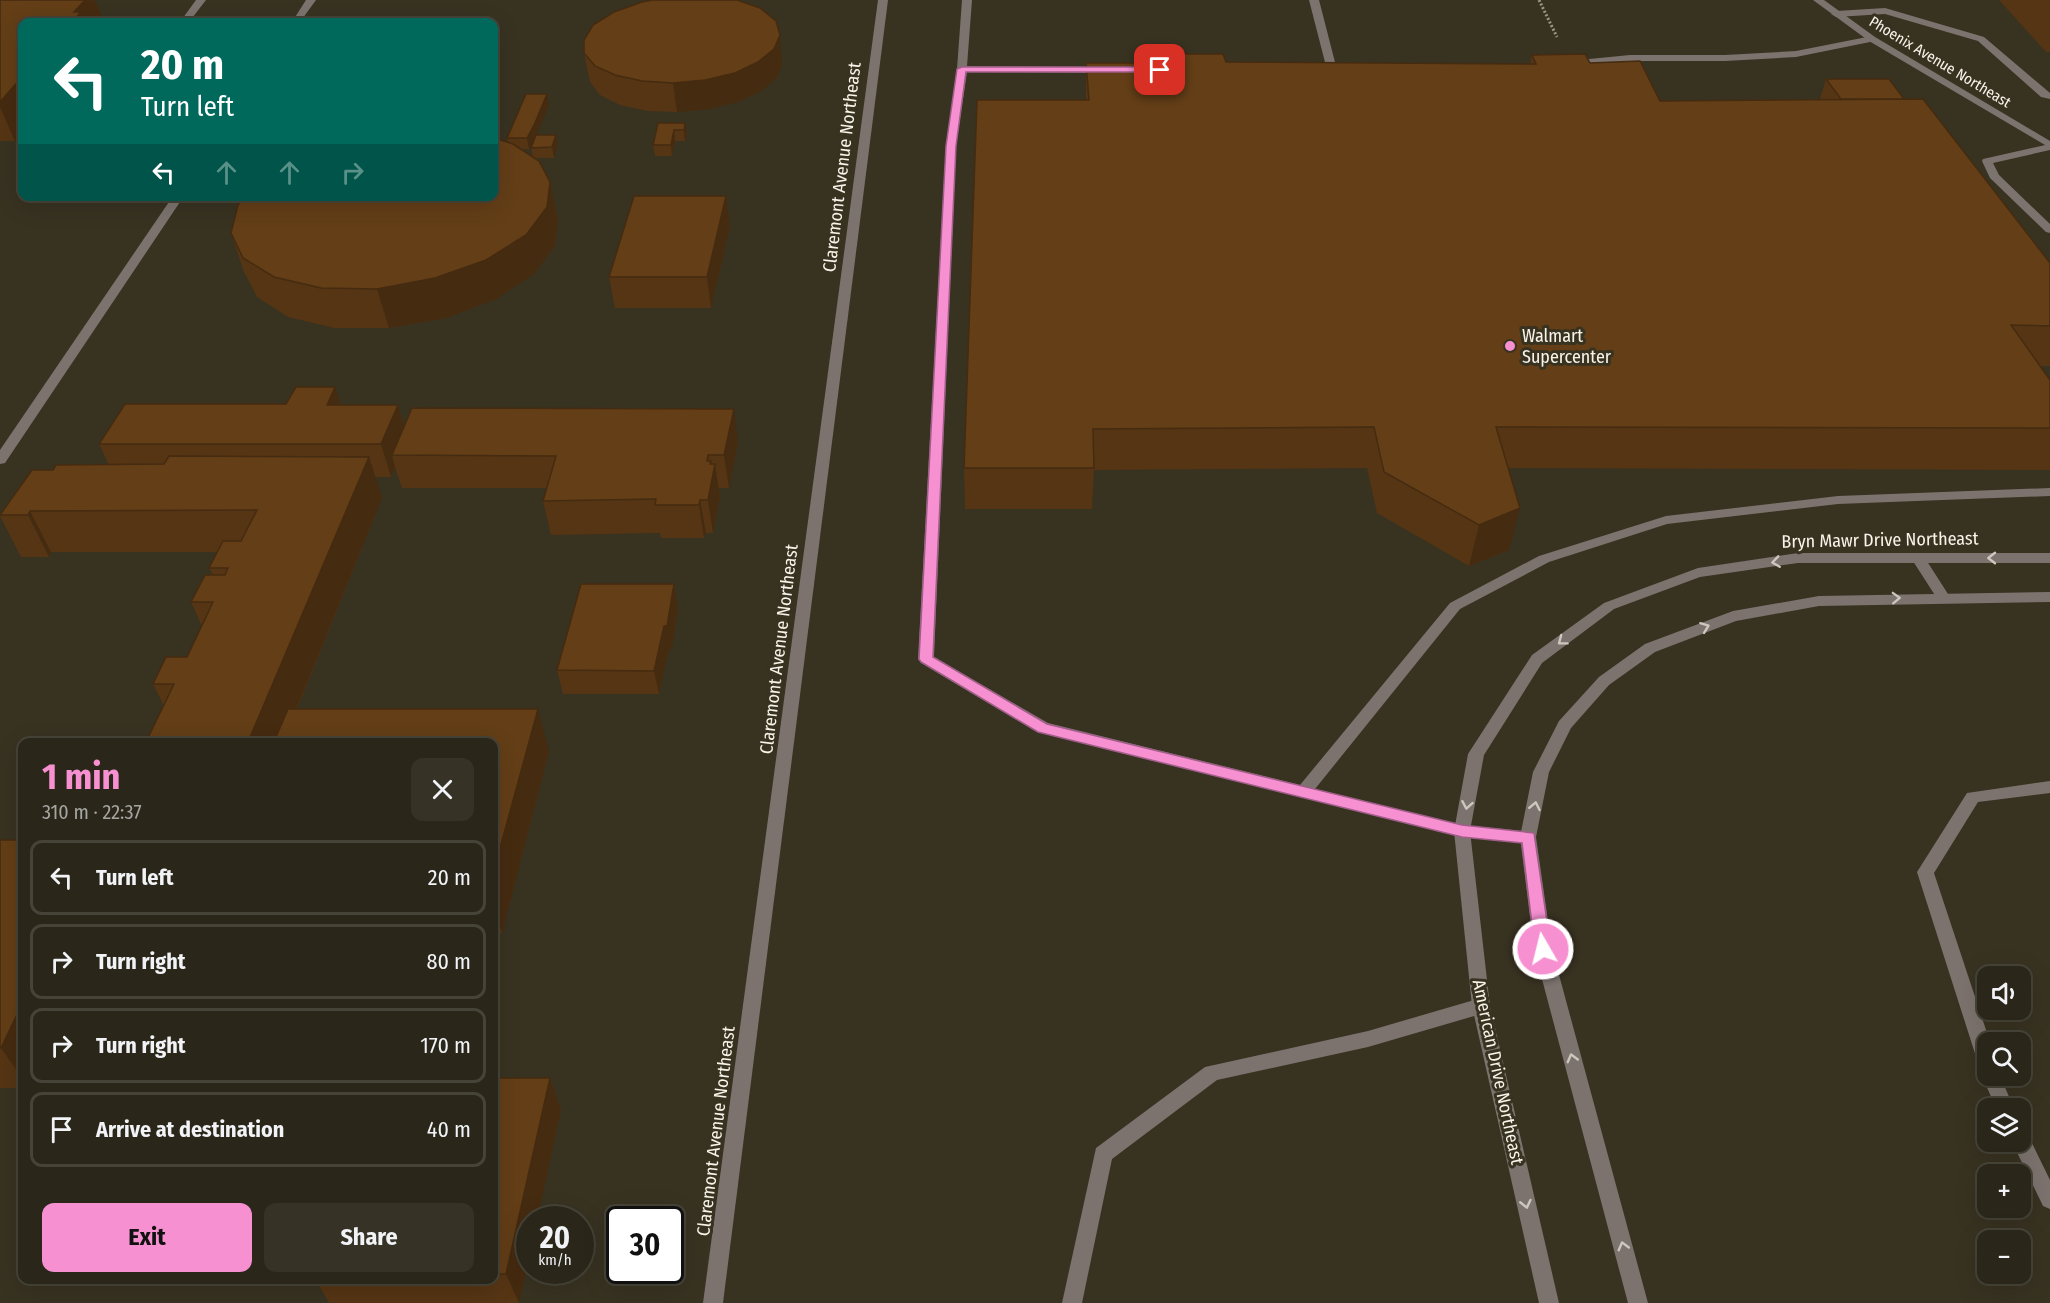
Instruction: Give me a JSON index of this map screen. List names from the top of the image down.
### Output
{
  "streets": {
    "street": [
      "Phoenix Avenue Northeast",
      "Claremont Avenue Northeast",
      "Bryn Mawr Drive Northeast",
      "American Drive Northeast"
    ]
  },
  "crossings": [
    ["Bryn Mawr Drive Northeast", "American Drive Northeast"]
  ],
  "places": ["Walmart Supercenter"],
  "page": {
    "turn": ["20 m", "Turn left"],
    "heading": ["1 min", "310 m · 22:37"],
    "list": [
      {
        "name": "Turn left",
        "value": "20 m"
      },
      {
        "name": "Turn right",
        "value": "80 m"
      },
      {
        "name": "Turn right",
        "value": "170 m"
      },
      {
        "name": "Arrive at destination",
        "value": "40 m"
      }
    ],
    "map_buttons": ["+", "−"],
    "buttons": ["Exit", "Share"],
    "speed": "20 km/h",
    "limit": "30"
  }
}
